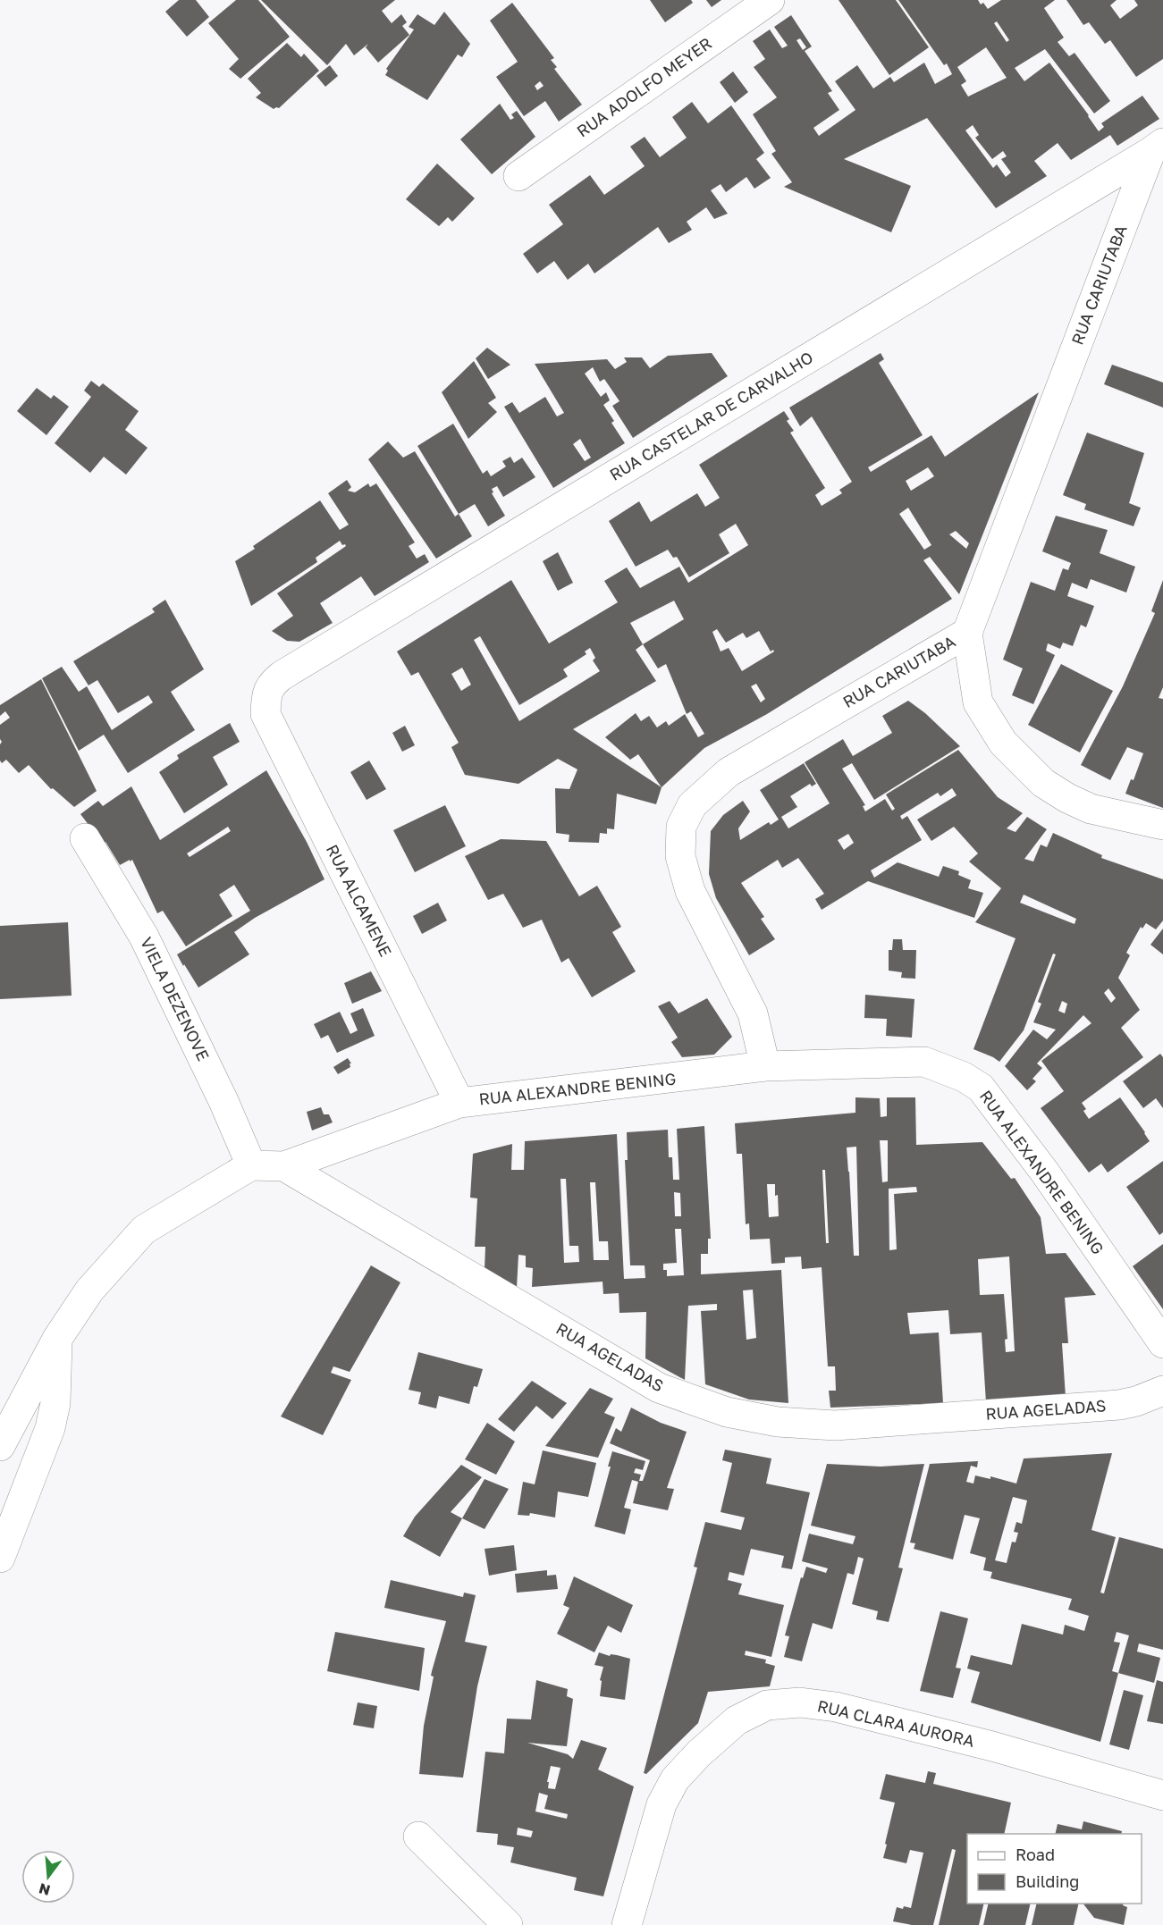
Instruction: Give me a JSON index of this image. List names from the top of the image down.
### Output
{
  "streets": {
    "street": [
      "RUA ADOLFO MEYER",
      "RUA CARIUTABA",
      "RUA CASTELAR DE CARVALHO",
      "RUA ALCAMENE",
      "VIELA DEZENOVE",
      "RUA ALEXANDRE BENING",
      "RUA AGELADAS",
      "RUA CLARA AURORA"
    ]
  },
  "crossings": [
    ["RUA CARIUTABA", "RUA CASTELAR DE CARVALHO"],
    ["RUA CARIUTABA", "RUA ALEXANDRE BENING"],
    ["RUA CASTELAR DE CARVALHO", "RUA ALCAMENE"],
    ["RUA ALCAMENE", "RUA ALEXANDRE BENING"],
    ["VIELA DEZENOVE", "RUA ALEXANDRE BENING"],
    ["RUA ALEXANDRE BENING", "RUA AGELADAS"]
  ],
  "legend": ["Road", "Building"],
  "north": "bottom"
}
